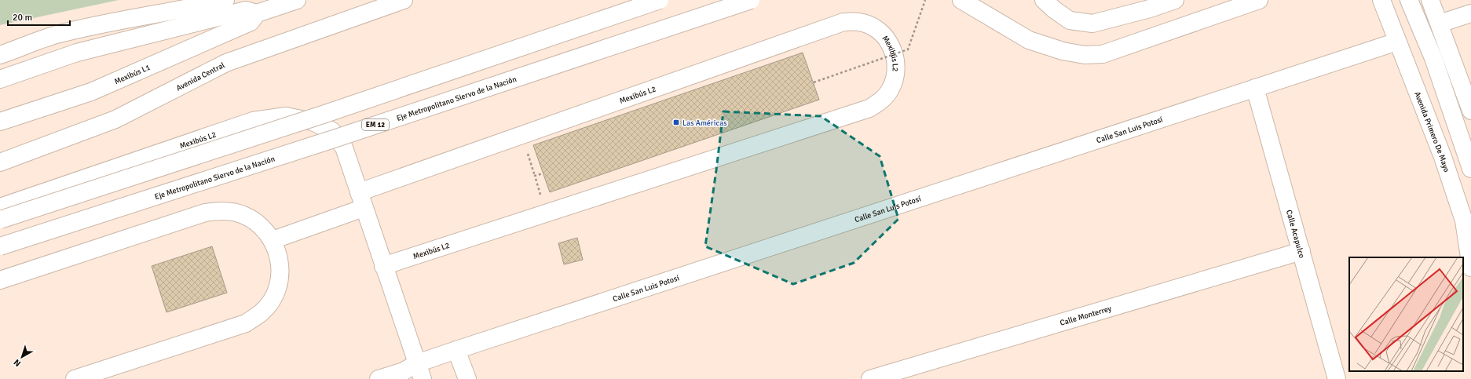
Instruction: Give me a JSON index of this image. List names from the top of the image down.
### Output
{
  "streets": {
    "main road": [
      "Mexibús L2",
      "Mexibús L1",
      "Avenida Central",
      "Eje Metropolitano Siervo de la Nación",
      "EM 12",
      "Calle San Luis Potosí",
      "Avenida Primero De Mayo",
      "Calle Acapulco",
      "Calle Monterrey"
    ]
  },
  "crossings": [
    ["Mexibús L2", "Calle San Luis Potosí"],
    ["Calle San Luis Potosí", "Avenida Primero De Mayo"],
    ["Calle San Luis Potosí", "Calle Acapulco"],
    ["Calle Acapulco", "Calle Monterrey"]
  ],
  "places": {
    "transit": ["Las Américas"]
  },
  "scale_bar": "20 m",
  "north": "bottom left"
}
